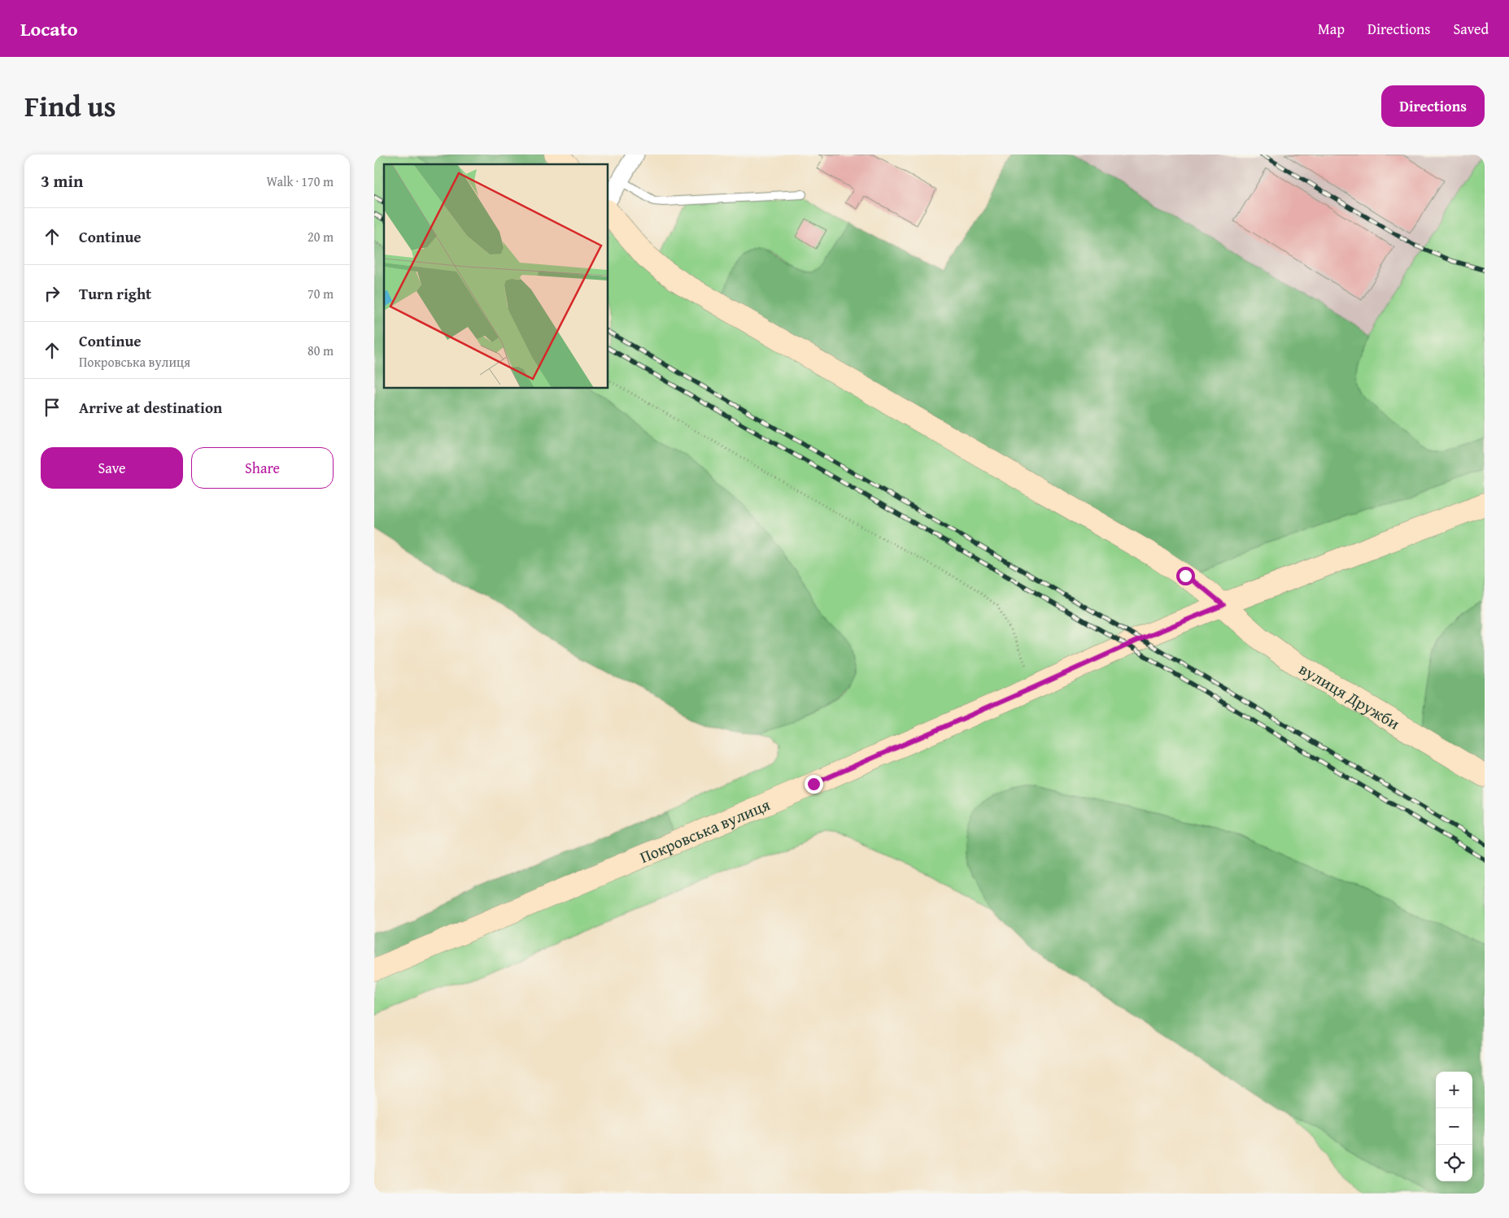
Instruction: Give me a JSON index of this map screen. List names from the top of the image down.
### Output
{
  "streets": {
    "street": ["вулиця Дружби", "Покровська вулиця"]
  },
  "crossings": [
    ["вулиця Дружби", "Покровська вулиця"]
  ],
  "page": {
    "header": "Locato",
    "nav": ["Map", "Directions", "Saved"],
    "title": "Find us",
    "buttons": [
      "Directions",
      ["Save", "Share"]
    ],
    "heading": ["3 min", "Walk · 170 m"],
    "list": [
      ["Continue", "20 m"],
      ["Turn right", "70 m"],
      ["Continue", "Покровська вулиця", "80 m"],
      "Arrive at destination"
    ],
    "map_buttons": ["+", "−"]
  }
}
